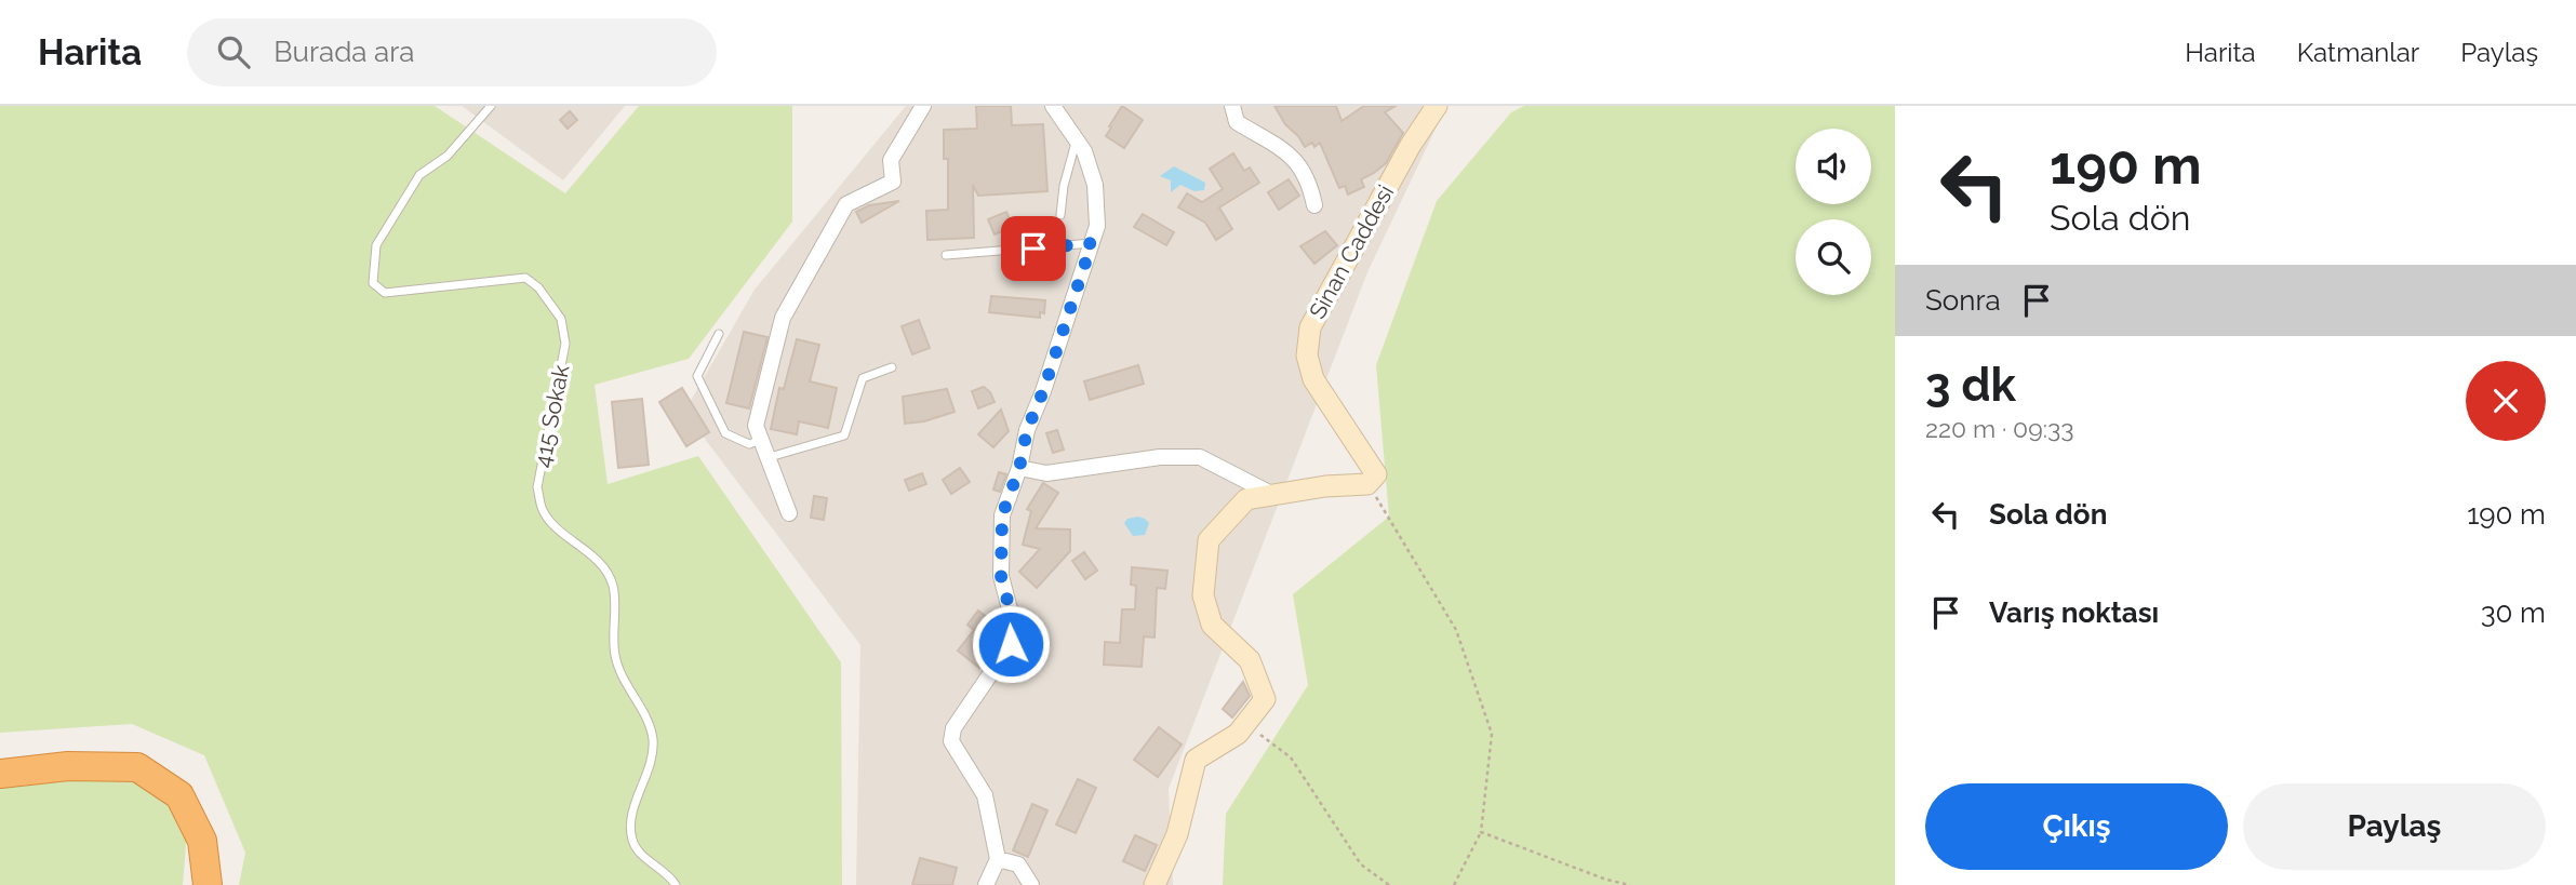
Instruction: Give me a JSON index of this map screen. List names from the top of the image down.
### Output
{
  "streets": {
    "street": ["Sinan Caddesi"],
    "lane": ["415 Sokak"]
  },
  "page": {
    "header": "Harita",
    "search": "Burada ara",
    "nav": ["Harita", "Katmanlar", "Paylaş"],
    "turn": ["190 m", "Sola dön"],
    "then": "Sonra",
    "heading": ["3 dk", "220 m · 09:33"],
    "list": [
      {
        "name": "Sola dön",
        "value": "190 m"
      },
      {
        "name": "Varış noktası",
        "value": "30 m"
      }
    ],
    "buttons": ["Çıkış", "Paylaş"]
  }
}
